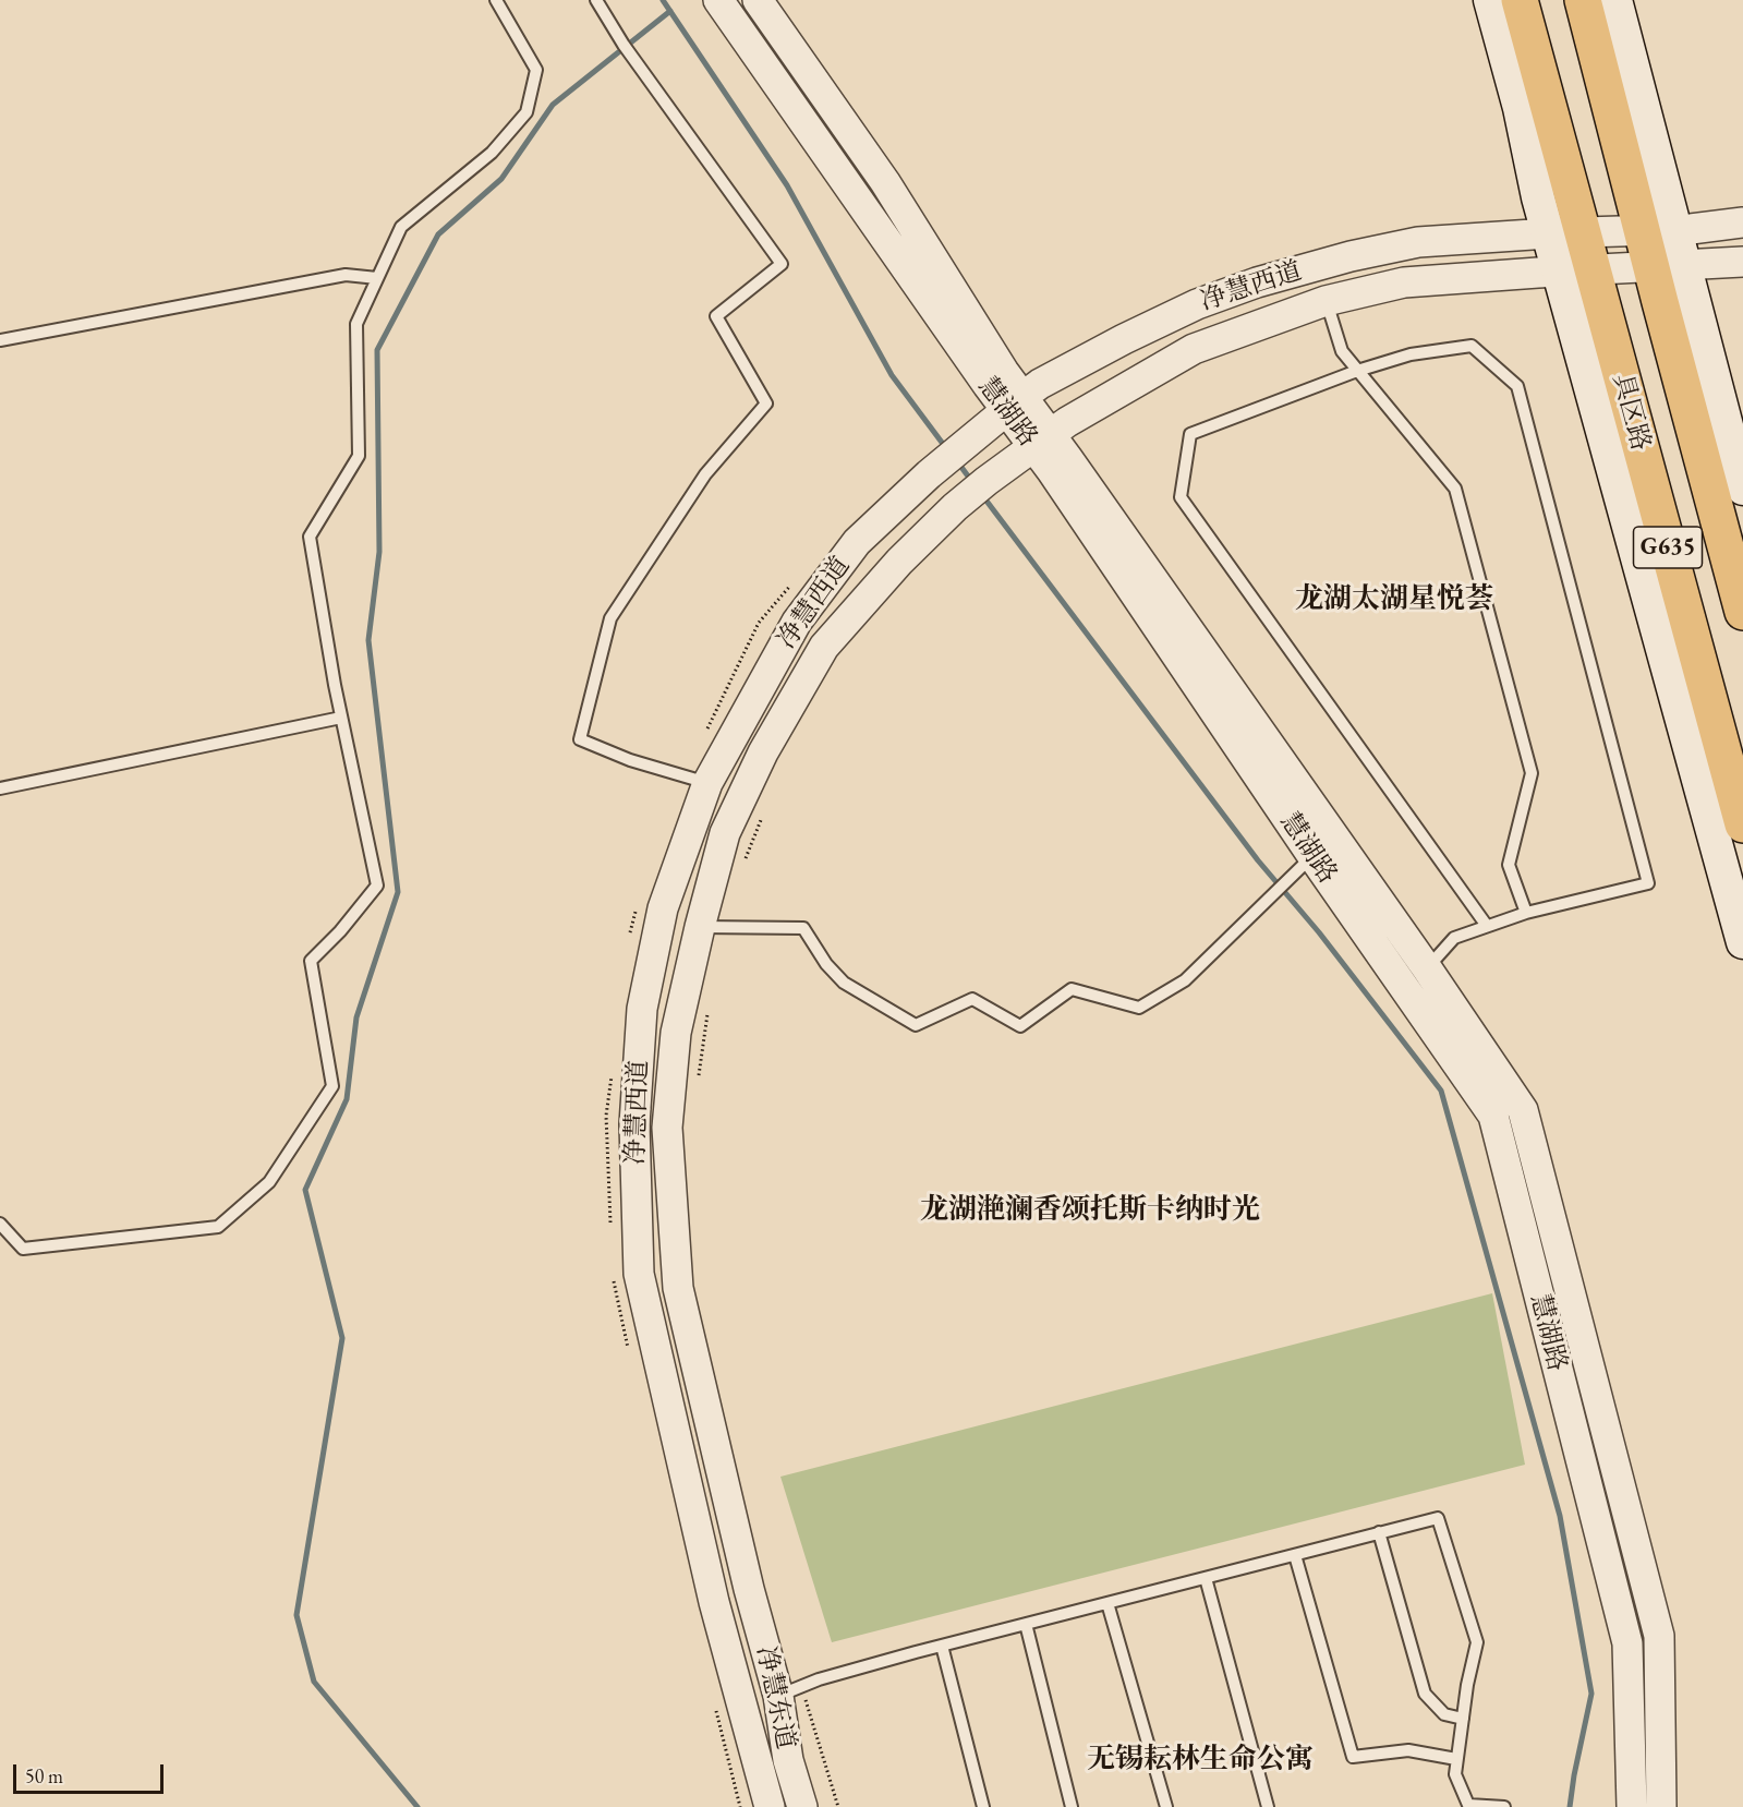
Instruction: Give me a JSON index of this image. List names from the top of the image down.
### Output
{
  "streets": {
    "highway": ["具区路", "G635"],
    "street": ["净慧西道", "慧湖路", "净慧东道"]
  },
  "crossings": [
    ["净慧西道", "慧湖路"],
    ["净慧西道", "具区路"],
    ["净慧西道", "G635"],
    ["净慧西道", "净慧东道"]
  ],
  "districts": ["龙湖太湖星悦荟", "龙湖滟澜香颂托斯卡纳时光", "无锡耘林生命公寓"],
  "scale_bar": "50 m"
}
